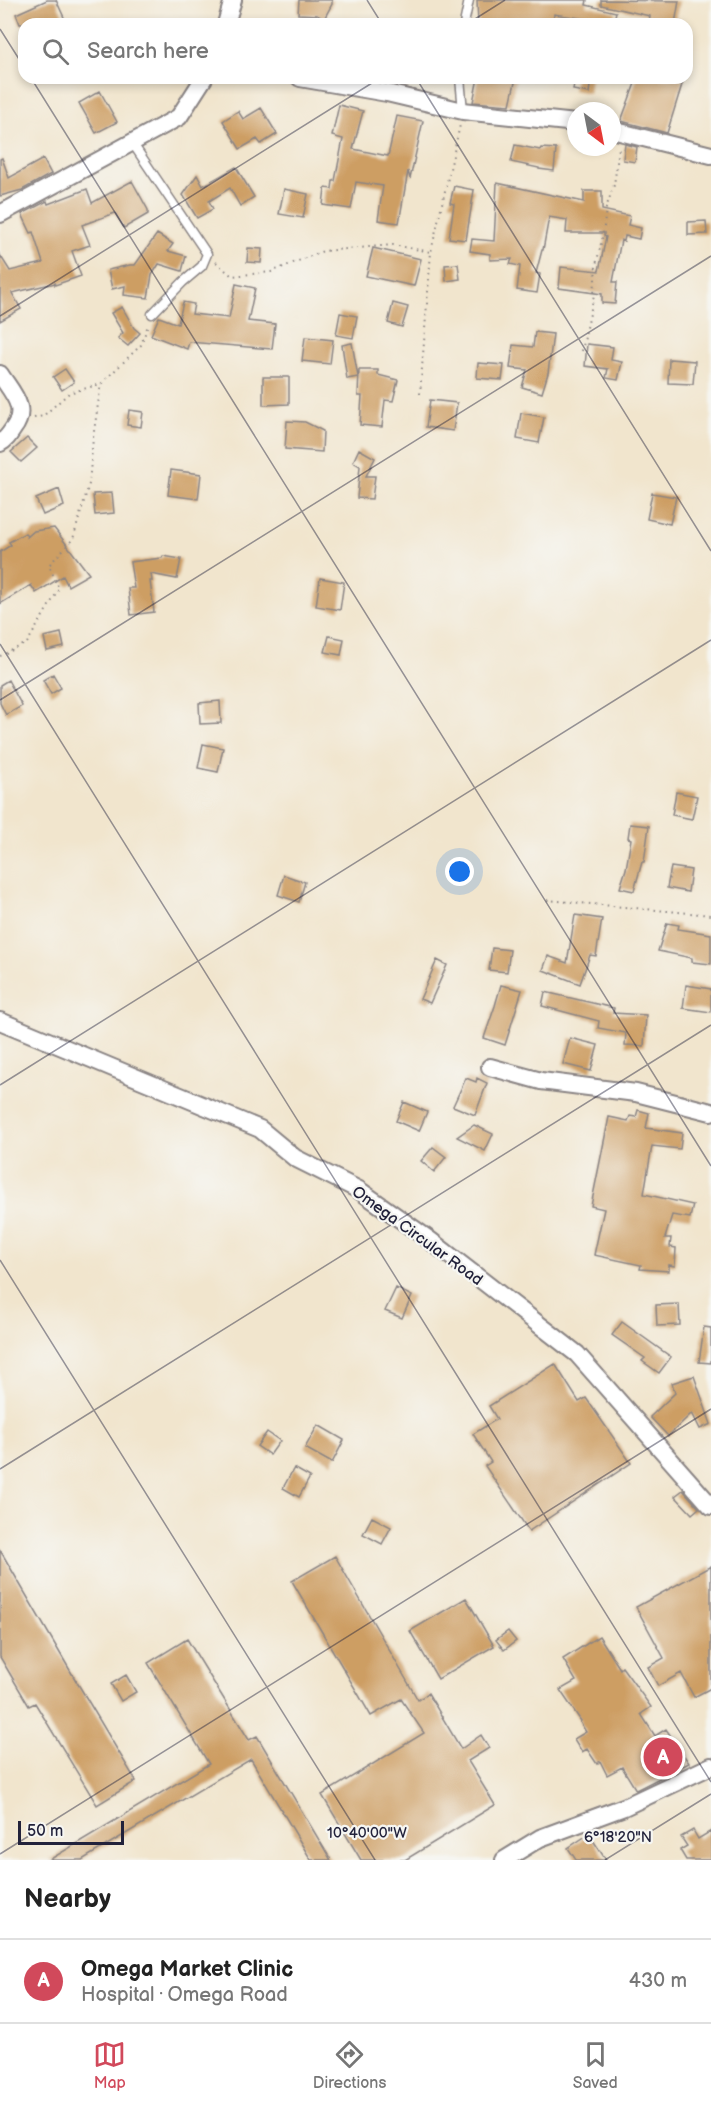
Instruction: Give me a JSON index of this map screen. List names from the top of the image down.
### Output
{
  "streets": {
    "street": ["Omega Circular Road"]
  },
  "scale_bar": "50 m",
  "north": "bottom right",
  "page": {
    "search": "Search here",
    "pins": "A",
    "scale": "50 m",
    "heading": "Nearby",
    "list": [
      {
        "mark": "A",
        "name": "Omega Market Clinic",
        "note": "Hospital · Omega Road",
        "value": "430 m"
      }
    ],
    "nav": ["Map", "Directions", "Saved"]
  },
  "coordinates": ["10°40'00\"W", "6°18'20\"N"]
}
